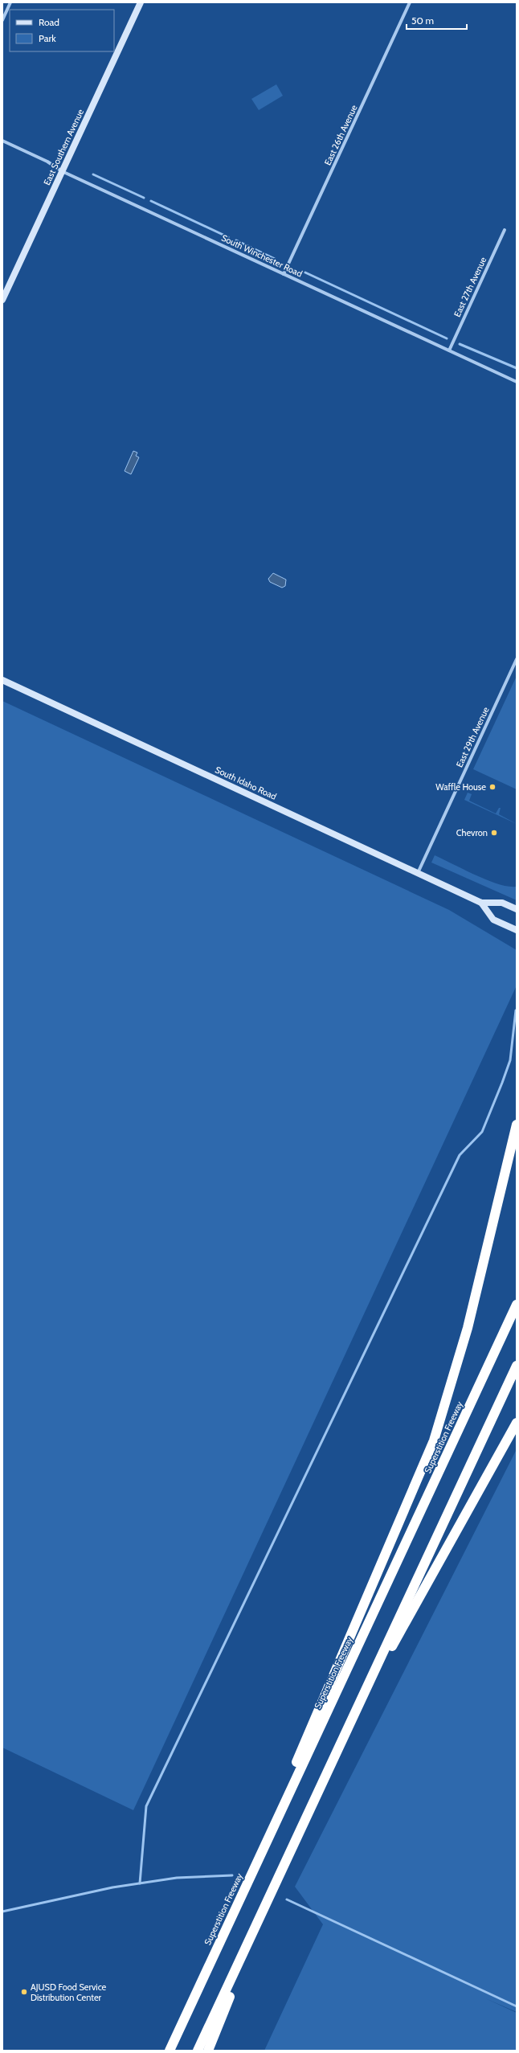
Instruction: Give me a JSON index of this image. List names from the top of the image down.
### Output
{
  "streets": {
    "highway": ["Superstition Freeway"],
    "main road": ["East Southern Avenue", "South Idaho Road"],
    "street": [
      "East 26th Avenue",
      "South Winchester Road",
      "East 27th Avenue",
      "East 29th Avenue"
    ]
  },
  "crossings": [
    ["East 26th Avenue", "South Winchester Road"],
    ["East Southern Avenue", "South Winchester Road"],
    ["South Winchester Road", "East 27th Avenue"],
    ["East 29th Avenue", "South Idaho Road"]
  ],
  "places": ["Waffle House", "Chevron", "AJUSD Food Service Distribution Center"],
  "legend": ["Road", "Park"],
  "scale_bar": "50 m"
}
